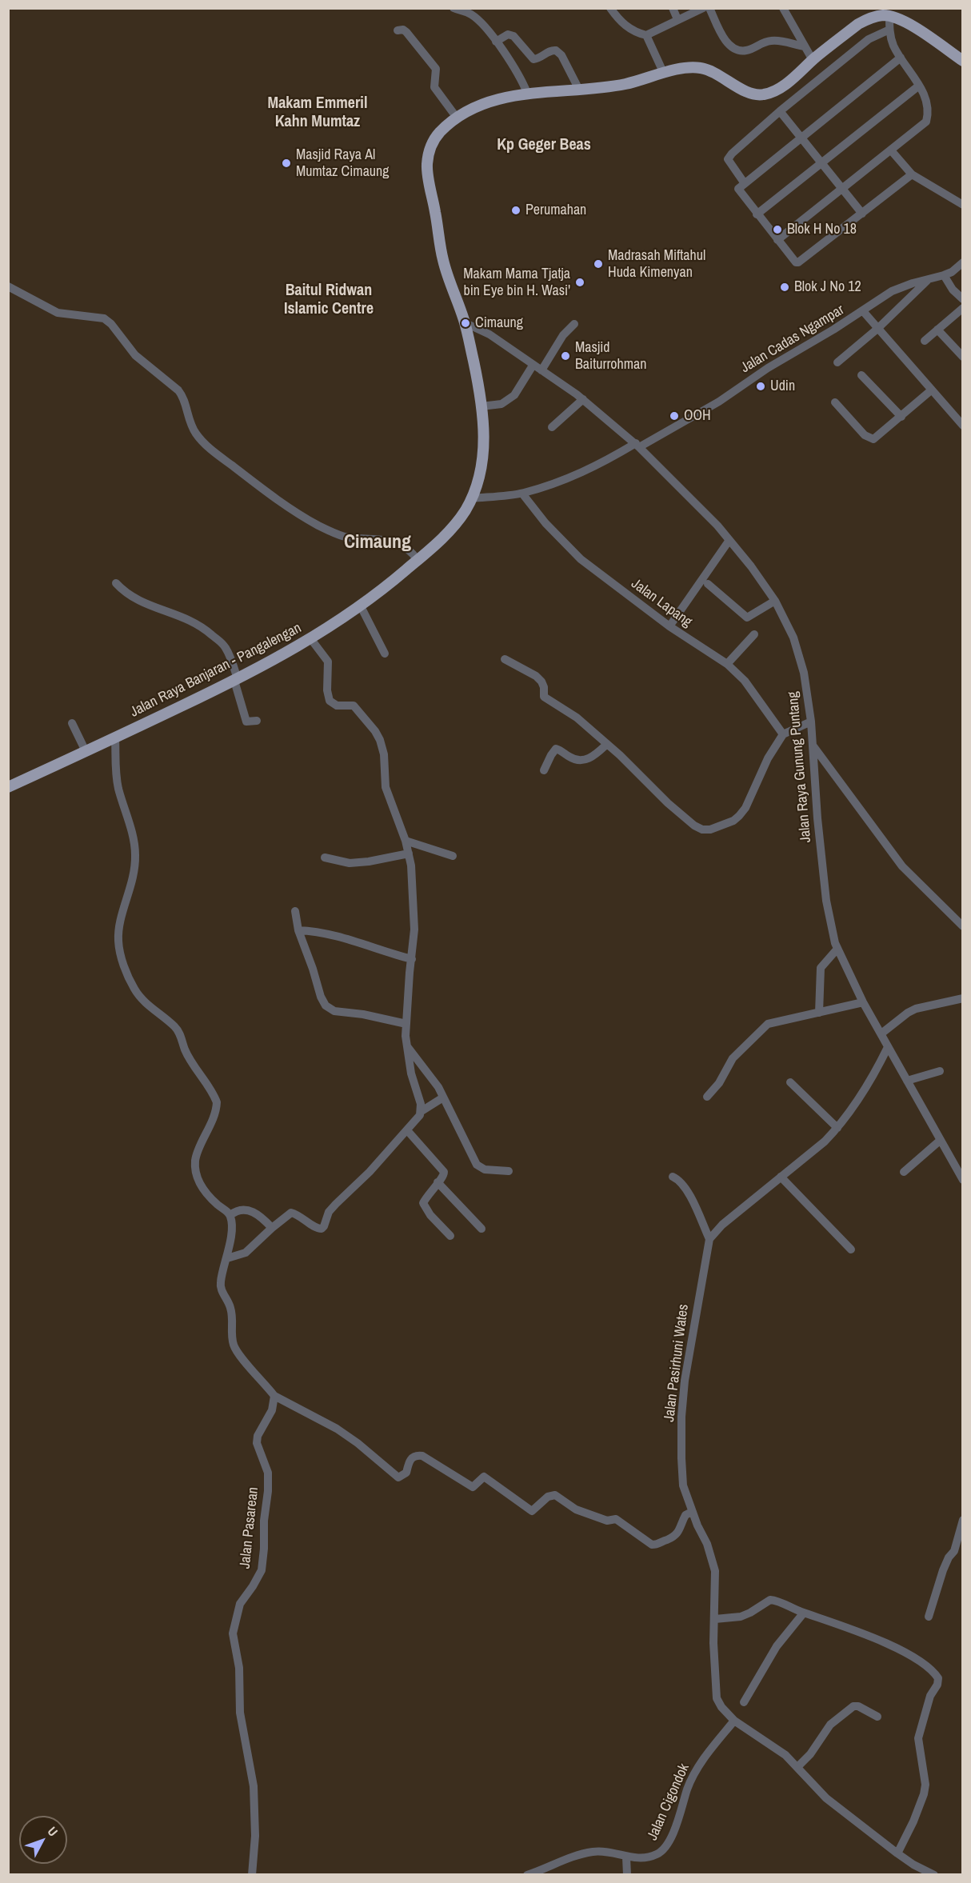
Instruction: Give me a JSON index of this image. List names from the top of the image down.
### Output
{
  "streets": {
    "main road": ["Jalan Raya Banjaran - Pangalengan"],
    "street": [
      "Jalan Cadas Ngampar",
      "Jalan Lapang",
      "Jalan Raya Gunung Puntang",
      "Jalan Pasirhuni Wates",
      "Jalan Pasarean",
      "Jalan Cigondok"
    ]
  },
  "crossings": [
    ["Jalan Cadas Ngampar", "Jalan Lapang"],
    ["Jalan Cadas Ngampar", "Jalan Raya Banjaran - Pangalengan"],
    ["Jalan Cadas Ngampar", "Jalan Raya Gunung Puntang"],
    ["Jalan Raya Banjaran - Pangalengan", "Jalan Raya Gunung Puntang"],
    ["Jalan Pasirhuni Wates", "Jalan Cigondok"]
  ],
  "districts": [
    "Makam Emmeril Kahn Mumtaz",
    "Kp Geger Beas",
    "Baitul Ridwan Islamic Centre",
    "Cimaung"
  ],
  "places": [
    "Masjid Raya Al Mumtaz Cimaung",
    "Perumahan",
    "Blok H No 18",
    "Madrasah Miftahul Huda Kimenyan",
    "Makam Mama Tjatja bin Eye bin H. Wasi'",
    "Blok J No 12",
    "Cimaung",
    "Masjid Baiturrohman",
    "Udin",
    "OOH"
  ],
  "north": "top right"
}
